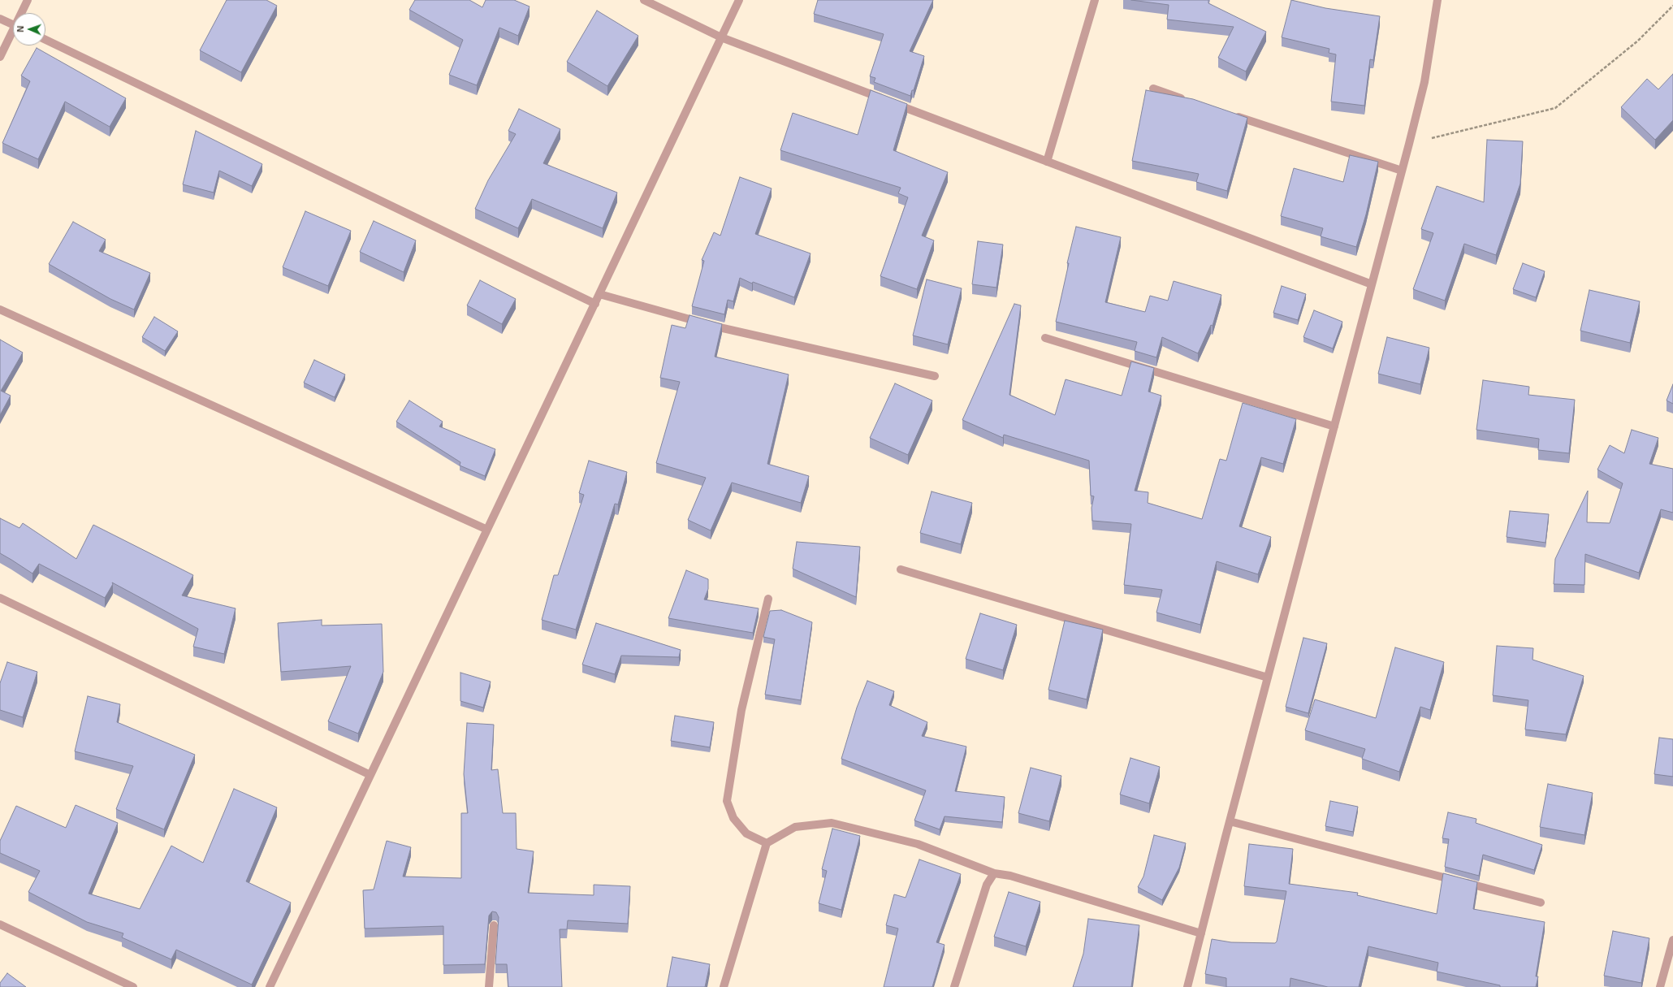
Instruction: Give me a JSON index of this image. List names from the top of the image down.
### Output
{
  "north": "left"
}
